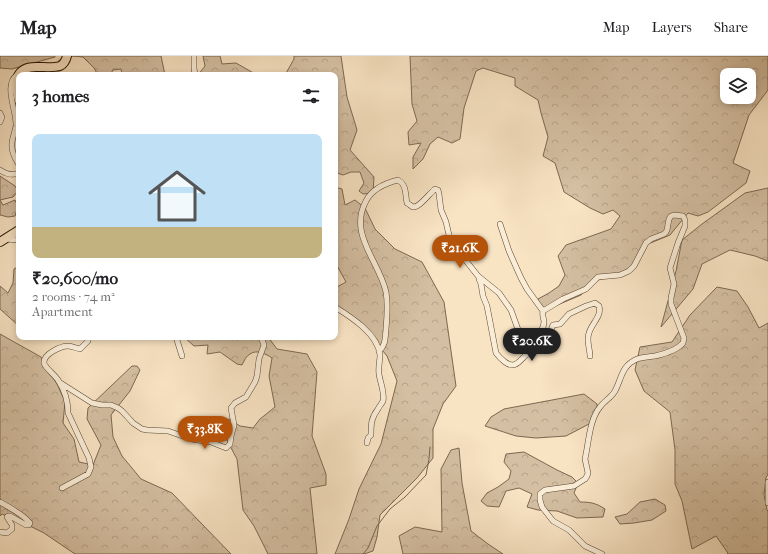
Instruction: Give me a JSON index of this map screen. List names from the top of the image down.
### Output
{
  "page": {
    "header": "Map",
    "nav": ["Map", "Layers", "Share"],
    "heading": "3 homes",
    "list": [
      {
        "name": "₹20,600/mo",
        "note": "2 rooms · 74 m² · Apartment"
      }
    ],
    "price": ["₹21.6K", "₹20.6K", "₹33.8K"]
  }
}
